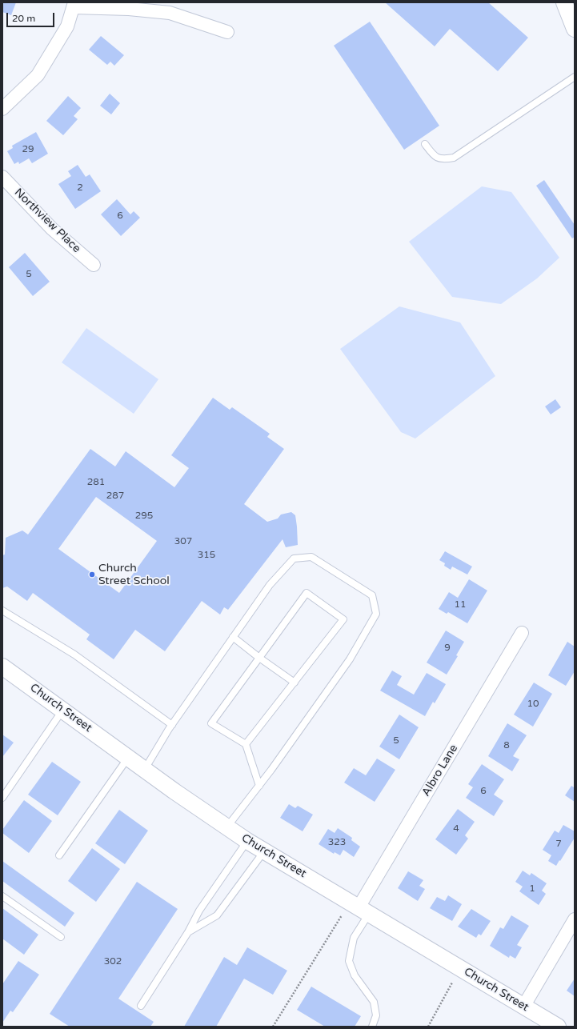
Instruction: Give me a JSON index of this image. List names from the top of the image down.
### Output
{
  "streets": {
    "street": ["Northview Place", "Church Street", "Albro Lane"]
  },
  "crossings": [
    ["Church Street", "Albro Lane"]
  ],
  "places": ["Church Street School"],
  "house_numbers": [
    "29",
    "2",
    "6",
    "5",
    "281",
    "287",
    "295",
    "307",
    "315",
    "11",
    "9",
    "10",
    "5",
    "8",
    "6",
    "4",
    "323",
    "7",
    "1",
    "302"
  ],
  "scale_bar": "20 m"
}
